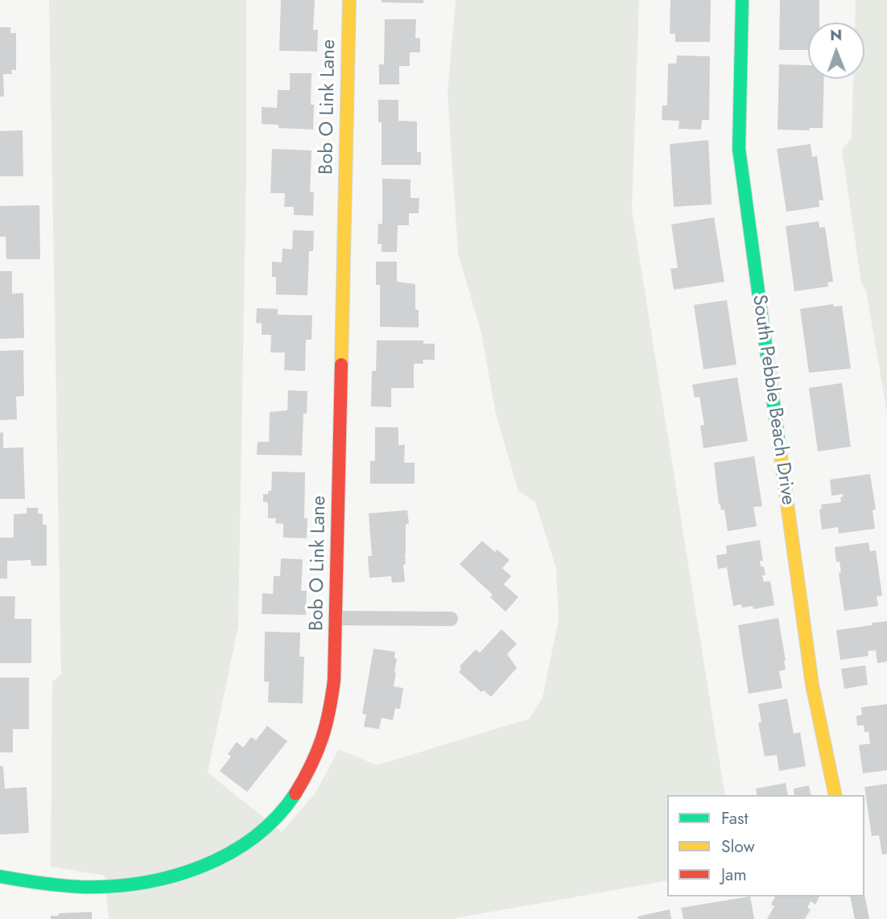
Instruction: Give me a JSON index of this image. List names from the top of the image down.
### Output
{
  "streets": {
    "street": ["Bob O Link Lane", "South Pebble Beach Drive"]
  },
  "legend": ["Fast", "Slow", "Jam"],
  "north": "top"
}
